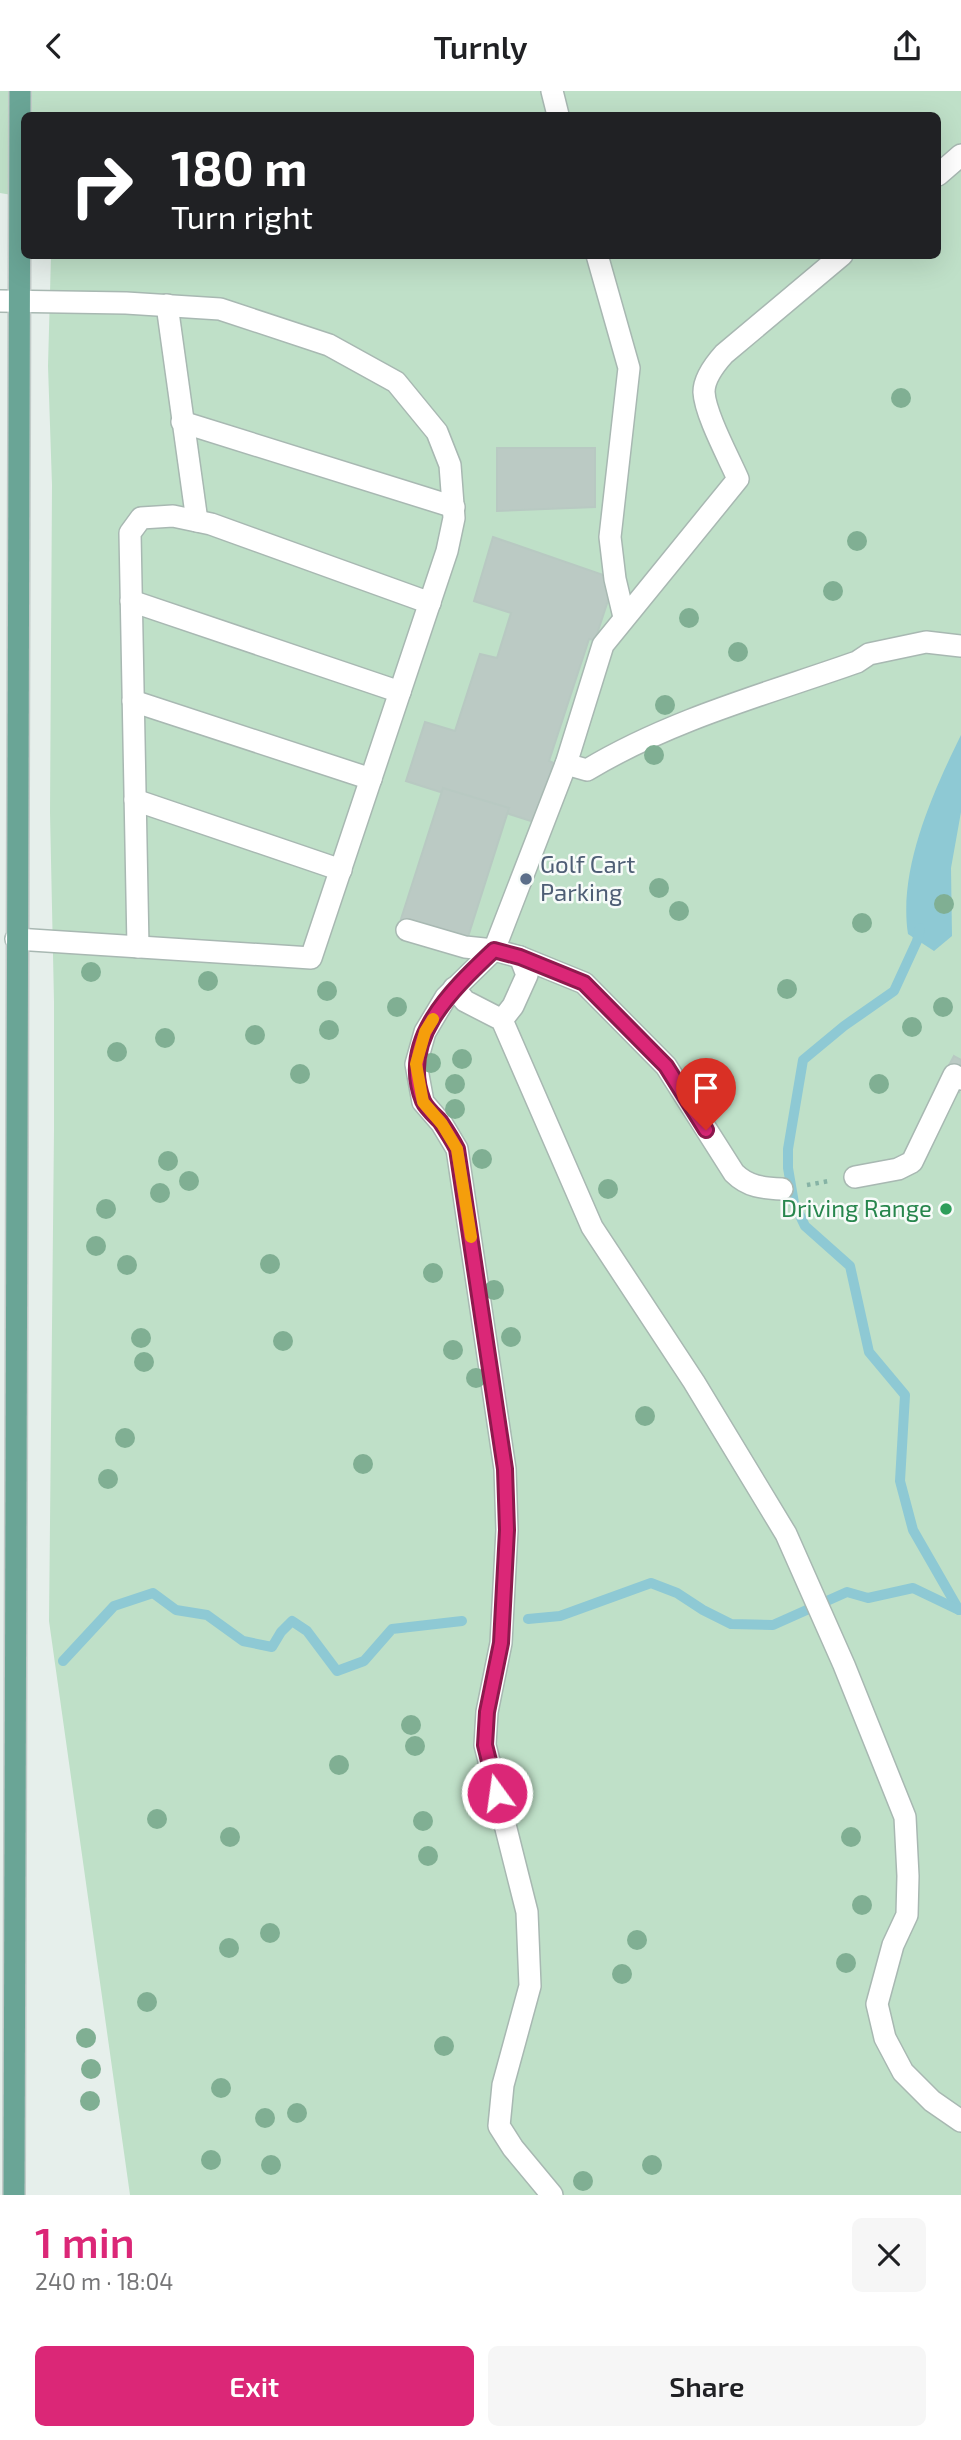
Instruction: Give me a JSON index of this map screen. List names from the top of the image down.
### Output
{
  "places": ["Golf Cart Parking", "Driving Range"],
  "page": {
    "header": "Turnly",
    "turn": ["180 m", "Turn right"],
    "heading": ["1 min", "240 m · 18:04"],
    "buttons": ["Exit", "Share"]
  }
}
